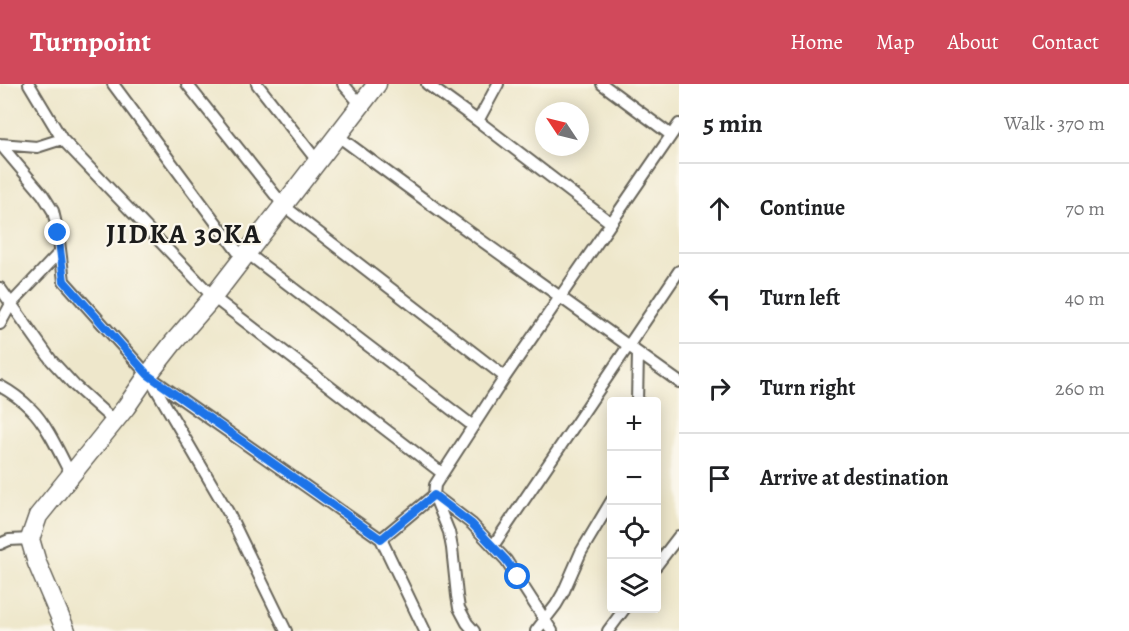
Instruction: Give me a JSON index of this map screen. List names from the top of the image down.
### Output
{
  "districts": ["JIDKA 30KA"],
  "north": "top left",
  "page": {
    "header": "Turnpoint",
    "nav": [
      "Home",
      "Map",
      "About",
      "Contact"
    ],
    "heading": ["5 min", "Walk · 370 m"],
    "list": [
      ["Continue", "70 m"],
      ["Turn left", "40 m"],
      ["Turn right", "260 m"],
      "Arrive at destination"
    ],
    "map_buttons": ["+", "−"]
  }
}
